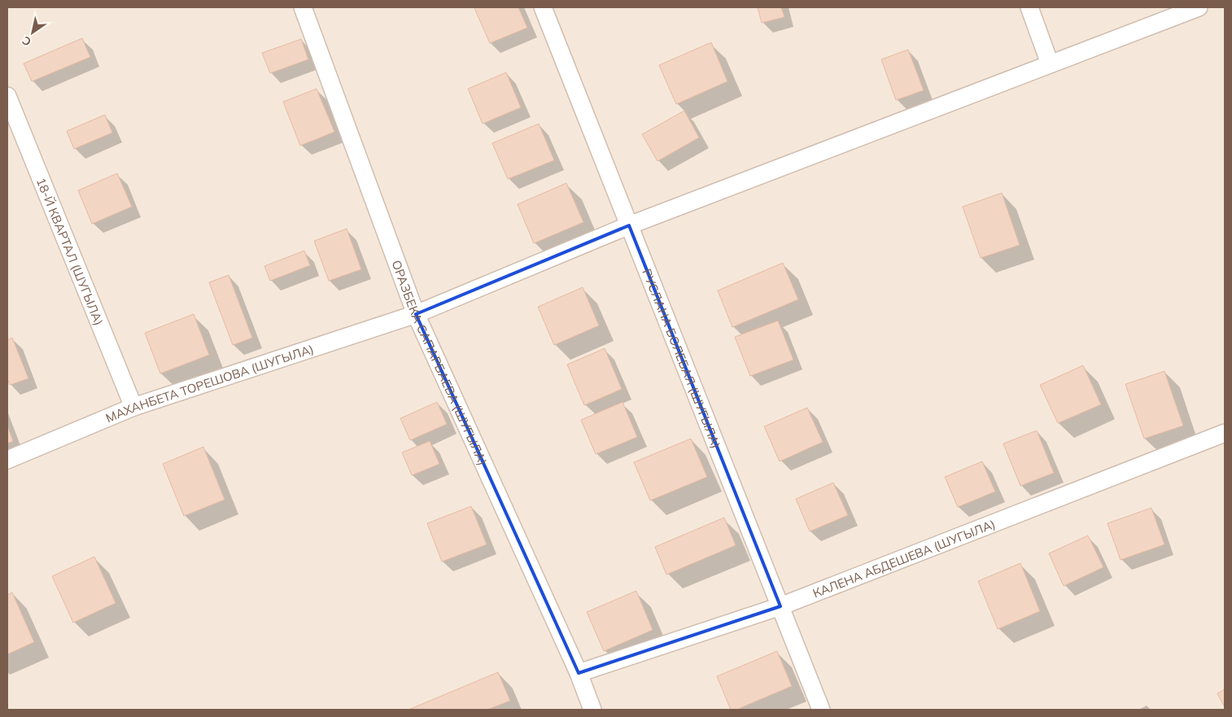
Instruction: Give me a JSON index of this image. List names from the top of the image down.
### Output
{
  "streets": {
    "street": [
      "18-Й КВАРТАЛ (ШУГЫЛА)",
      "РУСЛАНА БОЛЕБАЯ (ШУГЫЛА)",
      "ОРАЗБЕКА САПАРБАЕВА (ШУГЫЛА)",
      "МАХАНБЕТА ТОРЕШОВА (ШУГЫЛА)",
      "КАЛЕНА АБДЕШЕВА (ШУГЫЛА)"
    ]
  },
  "crossings": [
    ["18-Й КВАРТАЛ (ШУГЫЛА)", "МАХАНБЕТА ТОРЕШОВА (ШУГЫЛА)"],
    ["РУСЛАНА БОЛЕБАЯ (ШУГЫЛА)", "МАХАНБЕТА ТОРЕШОВА (ШУГЫЛА)"],
    ["РУСЛАНА БОЛЕБАЯ (ШУГЫЛА)", "КАЛЕНА АБДЕШЕВА (ШУГЫЛА)"],
    ["ОРАЗБЕКА САПАРБАЕВА (ШУГЫЛА)", "МАХАНБЕТА ТОРЕШОВА (ШУГЫЛА)"],
    ["ОРАЗБЕКА САПАРБАЕВА (ШУГЫЛА)", "КАЛЕНА АБДЕШЕВА (ШУГЫЛА)"]
  ],
  "north": "bottom left"
}
